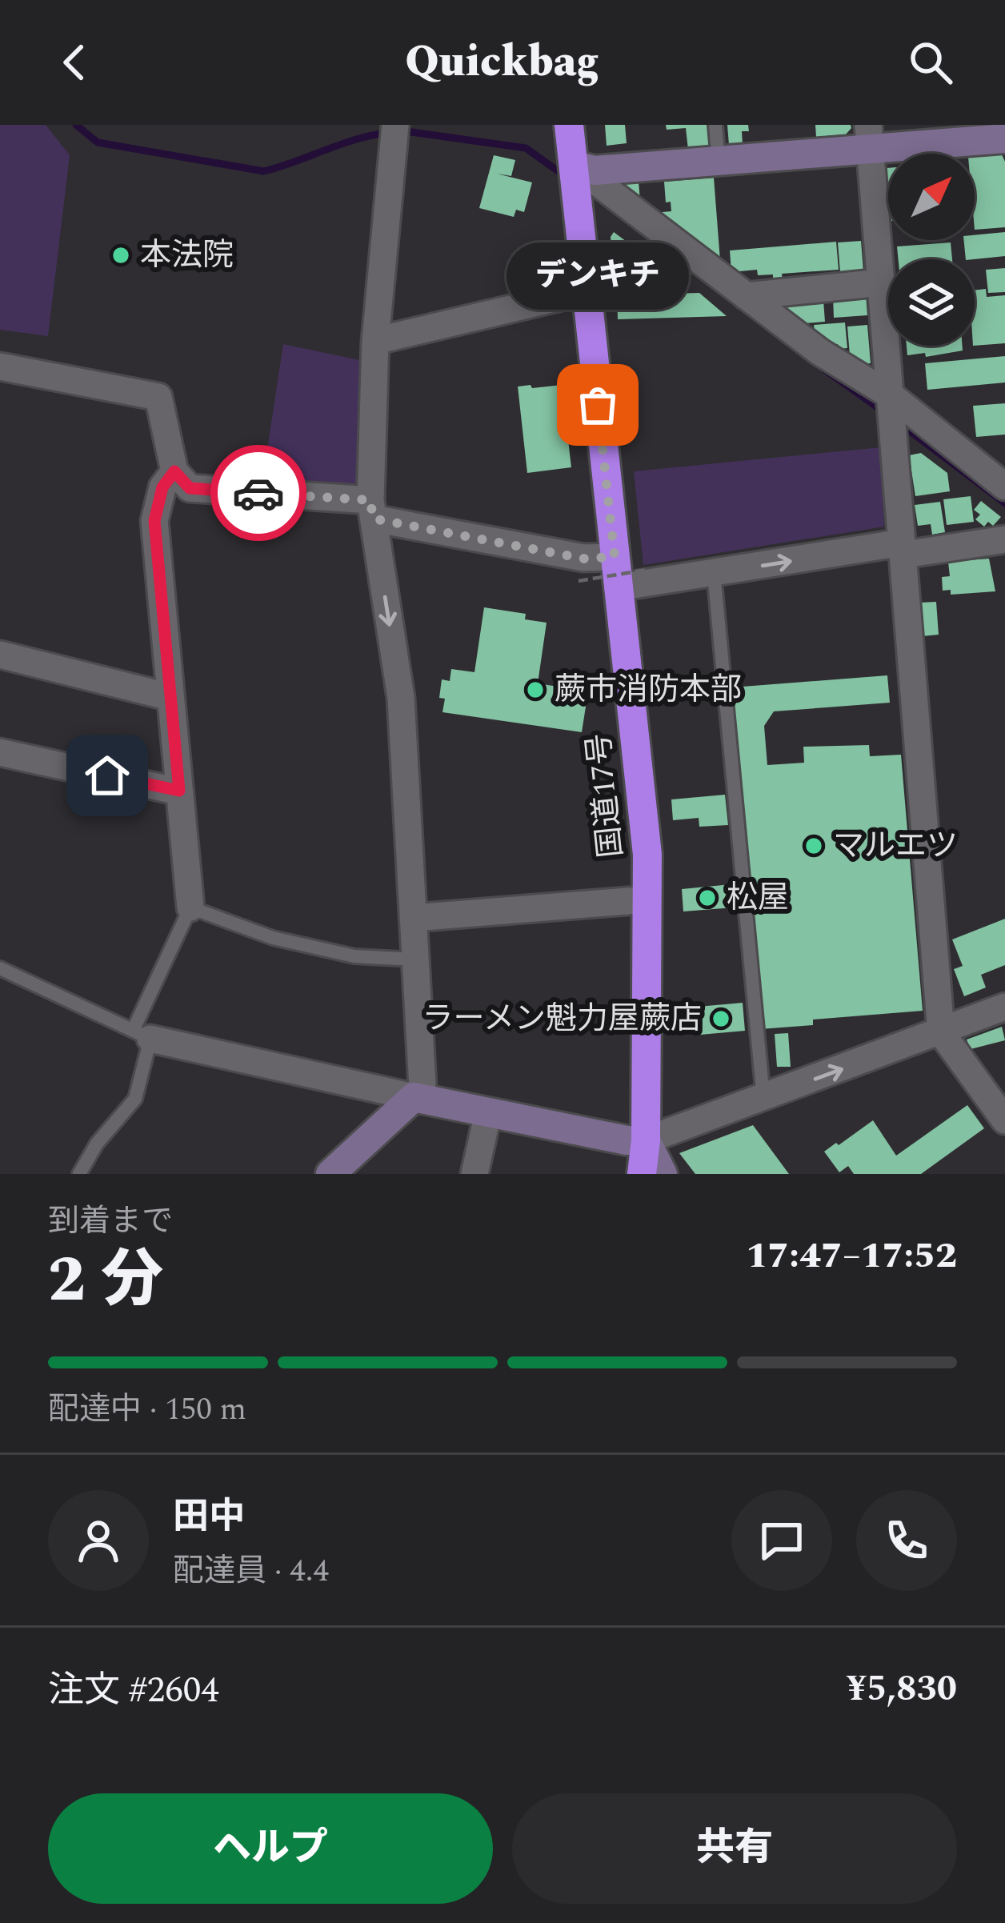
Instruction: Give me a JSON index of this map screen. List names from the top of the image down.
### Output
{
  "streets": {
    "highway": ["国道17号"]
  },
  "places": [
    "本法院",
    "デンキチ",
    "蕨市消防本部",
    "マルエツ",
    "松屋",
    "ラーメン魁力屋蕨店"
  ],
  "north": "top right",
  "page": {
    "header": "Quickbag",
    "bubble": "デンキチ",
    "heading": ["2 分", "到着まで", "17:47–17:52"],
    "panel": [
      "田中",
      "配達員 · 4.4",
      "注文 #2604",
      "¥5,830"
    ],
    "bar": "配達中 · 150 m",
    "buttons": ["ヘルプ", "共有"]
  }
}
